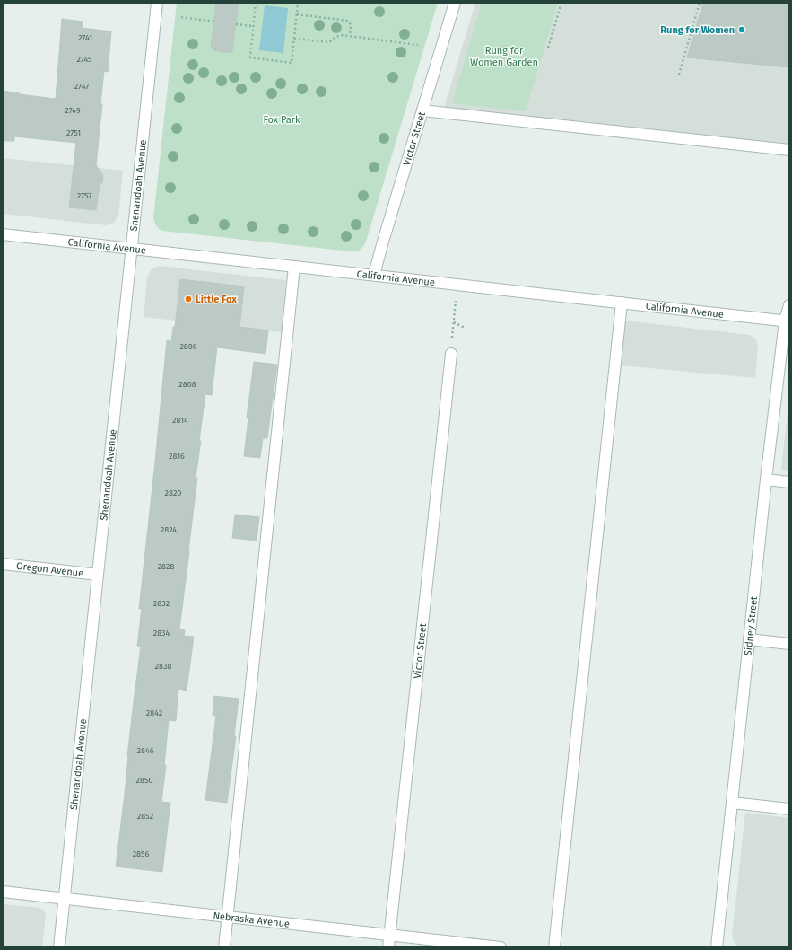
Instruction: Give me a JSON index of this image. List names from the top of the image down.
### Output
{
  "streets": {
    "street": [
      "Victor Street",
      "Shenandoah Avenue",
      "California Avenue",
      "Oregon Avenue",
      "Sidney Street",
      "Nebraska Avenue"
    ]
  },
  "crossings": [
    ["Victor Street", "California Avenue"],
    ["Victor Street", "Nebraska Avenue"],
    ["Shenandoah Avenue", "California Avenue"],
    ["Shenandoah Avenue", "Oregon Avenue"],
    ["Shenandoah Avenue", "Nebraska Avenue"],
    ["California Avenue", "Sidney Street"]
  ],
  "parks": ["Rung for Women Garden", "Fox Park"],
  "places": ["Rung for Women", "Little Fox"],
  "house_numbers": [
    "2741",
    "2745",
    "2747",
    "2749",
    "2751",
    "2757",
    "2806",
    "2808",
    "2814",
    "2816",
    "2820",
    "2824",
    "2828",
    "2832",
    "2834",
    "2838",
    "2842",
    "2846",
    "2850",
    "2852",
    "2856"
  ]
}
